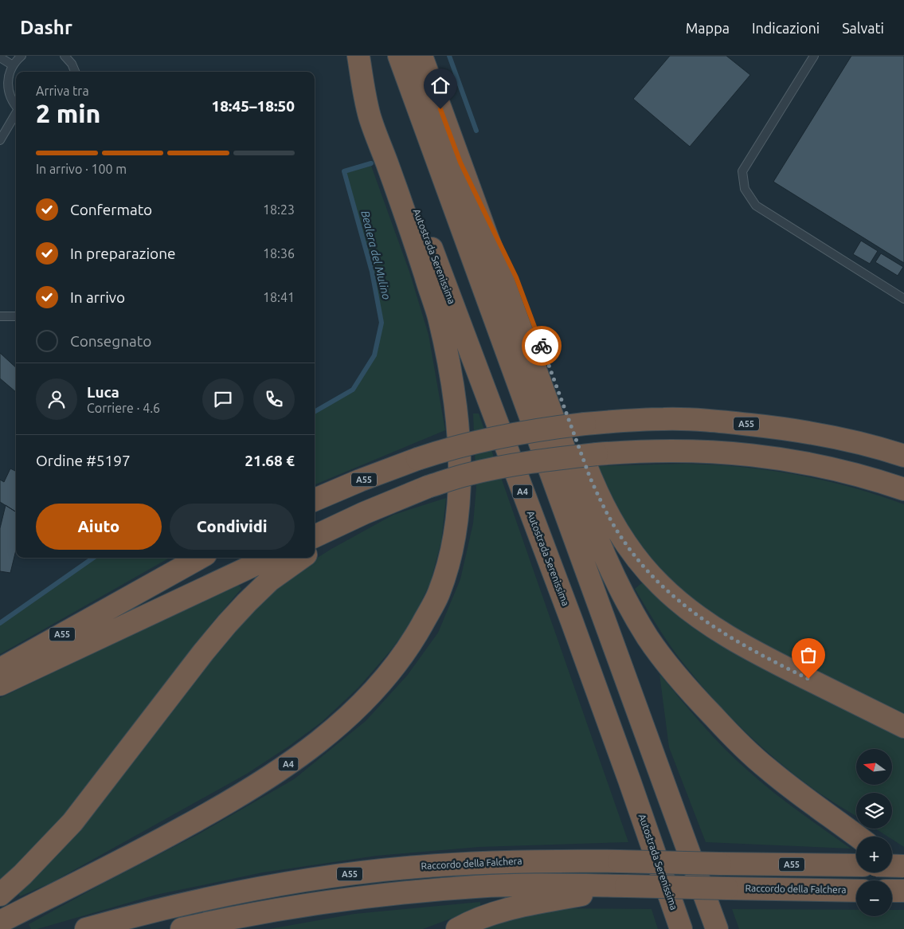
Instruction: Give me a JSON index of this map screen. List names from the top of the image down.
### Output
{
  "streets": {
    "highway": [
      "Autostrada Serenissima",
      "A55",
      "A4",
      "Raccordo della Falchera"
    ]
  },
  "crossings": [
    ["Autostrada Serenissima", "A4"]
  ],
  "water": ["Bealera del Mulino"],
  "north": "left",
  "page": {
    "header": "Dashr",
    "nav": ["Mappa", "Indicazioni", "Salvati"],
    "heading": ["2 min", "Arriva tra", "18:45–18:50"],
    "panel": [
      "Luca",
      "Corriere · 4.6",
      "Ordine #5197",
      "21.68 €"
    ],
    "bar": "In arrivo · 100 m",
    "list": [
      ["Confermato", "18:23"],
      ["In preparazione", "18:36"],
      ["In arrivo", "18:41"],
      "Consegnato"
    ],
    "buttons": ["Aiuto", "Condividi"],
    "map_buttons": ["+", "−"]
  }
}
